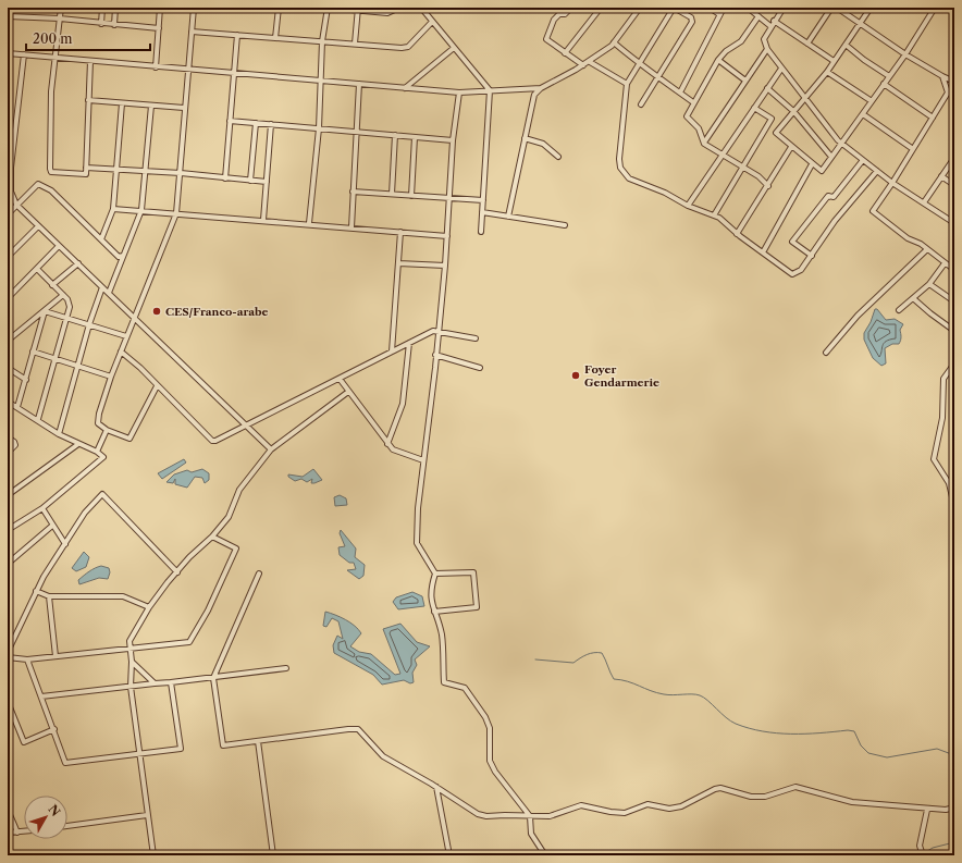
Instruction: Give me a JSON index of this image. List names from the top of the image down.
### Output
{
  "places": ["CES/Franco-arabe", "Foyer Gendarmerie"],
  "scale_bar": "200 m",
  "north": "top right"
}
